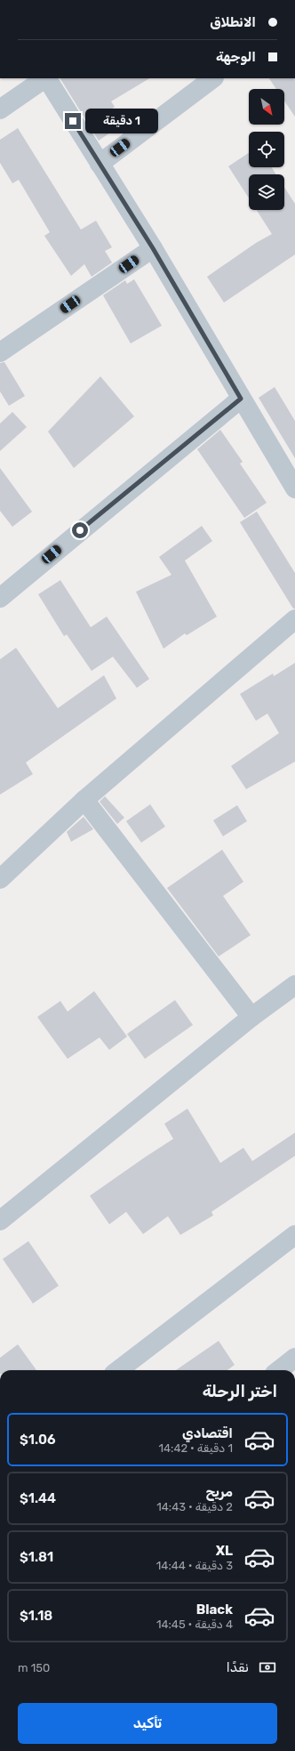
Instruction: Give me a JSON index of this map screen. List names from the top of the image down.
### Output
{
  "north": "bottom right",
  "page": {
    "banner": ["الانطلاق", "الوجهة"],
    "bubble": "1 دقيقة",
    "heading": "اختر الرحلة",
    "list": [
      {
        "name": "اقتصادي",
        "note": "1 دقيقة · 14:42",
        "value": "$1.06"
      },
      {
        "name": "مريح",
        "note": "2 دقيقة · 14:43",
        "value": "$1.44"
      },
      {
        "name": "XL",
        "note": "3 دقيقة · 14:44",
        "value": "$1.81"
      },
      {
        "name": "Black",
        "note": "4 دقيقة · 14:45",
        "value": "$1.18"
      }
    ],
    "pay": ["نقدًا", "150 m"],
    "buttons": "تأكيد"
  }
}
